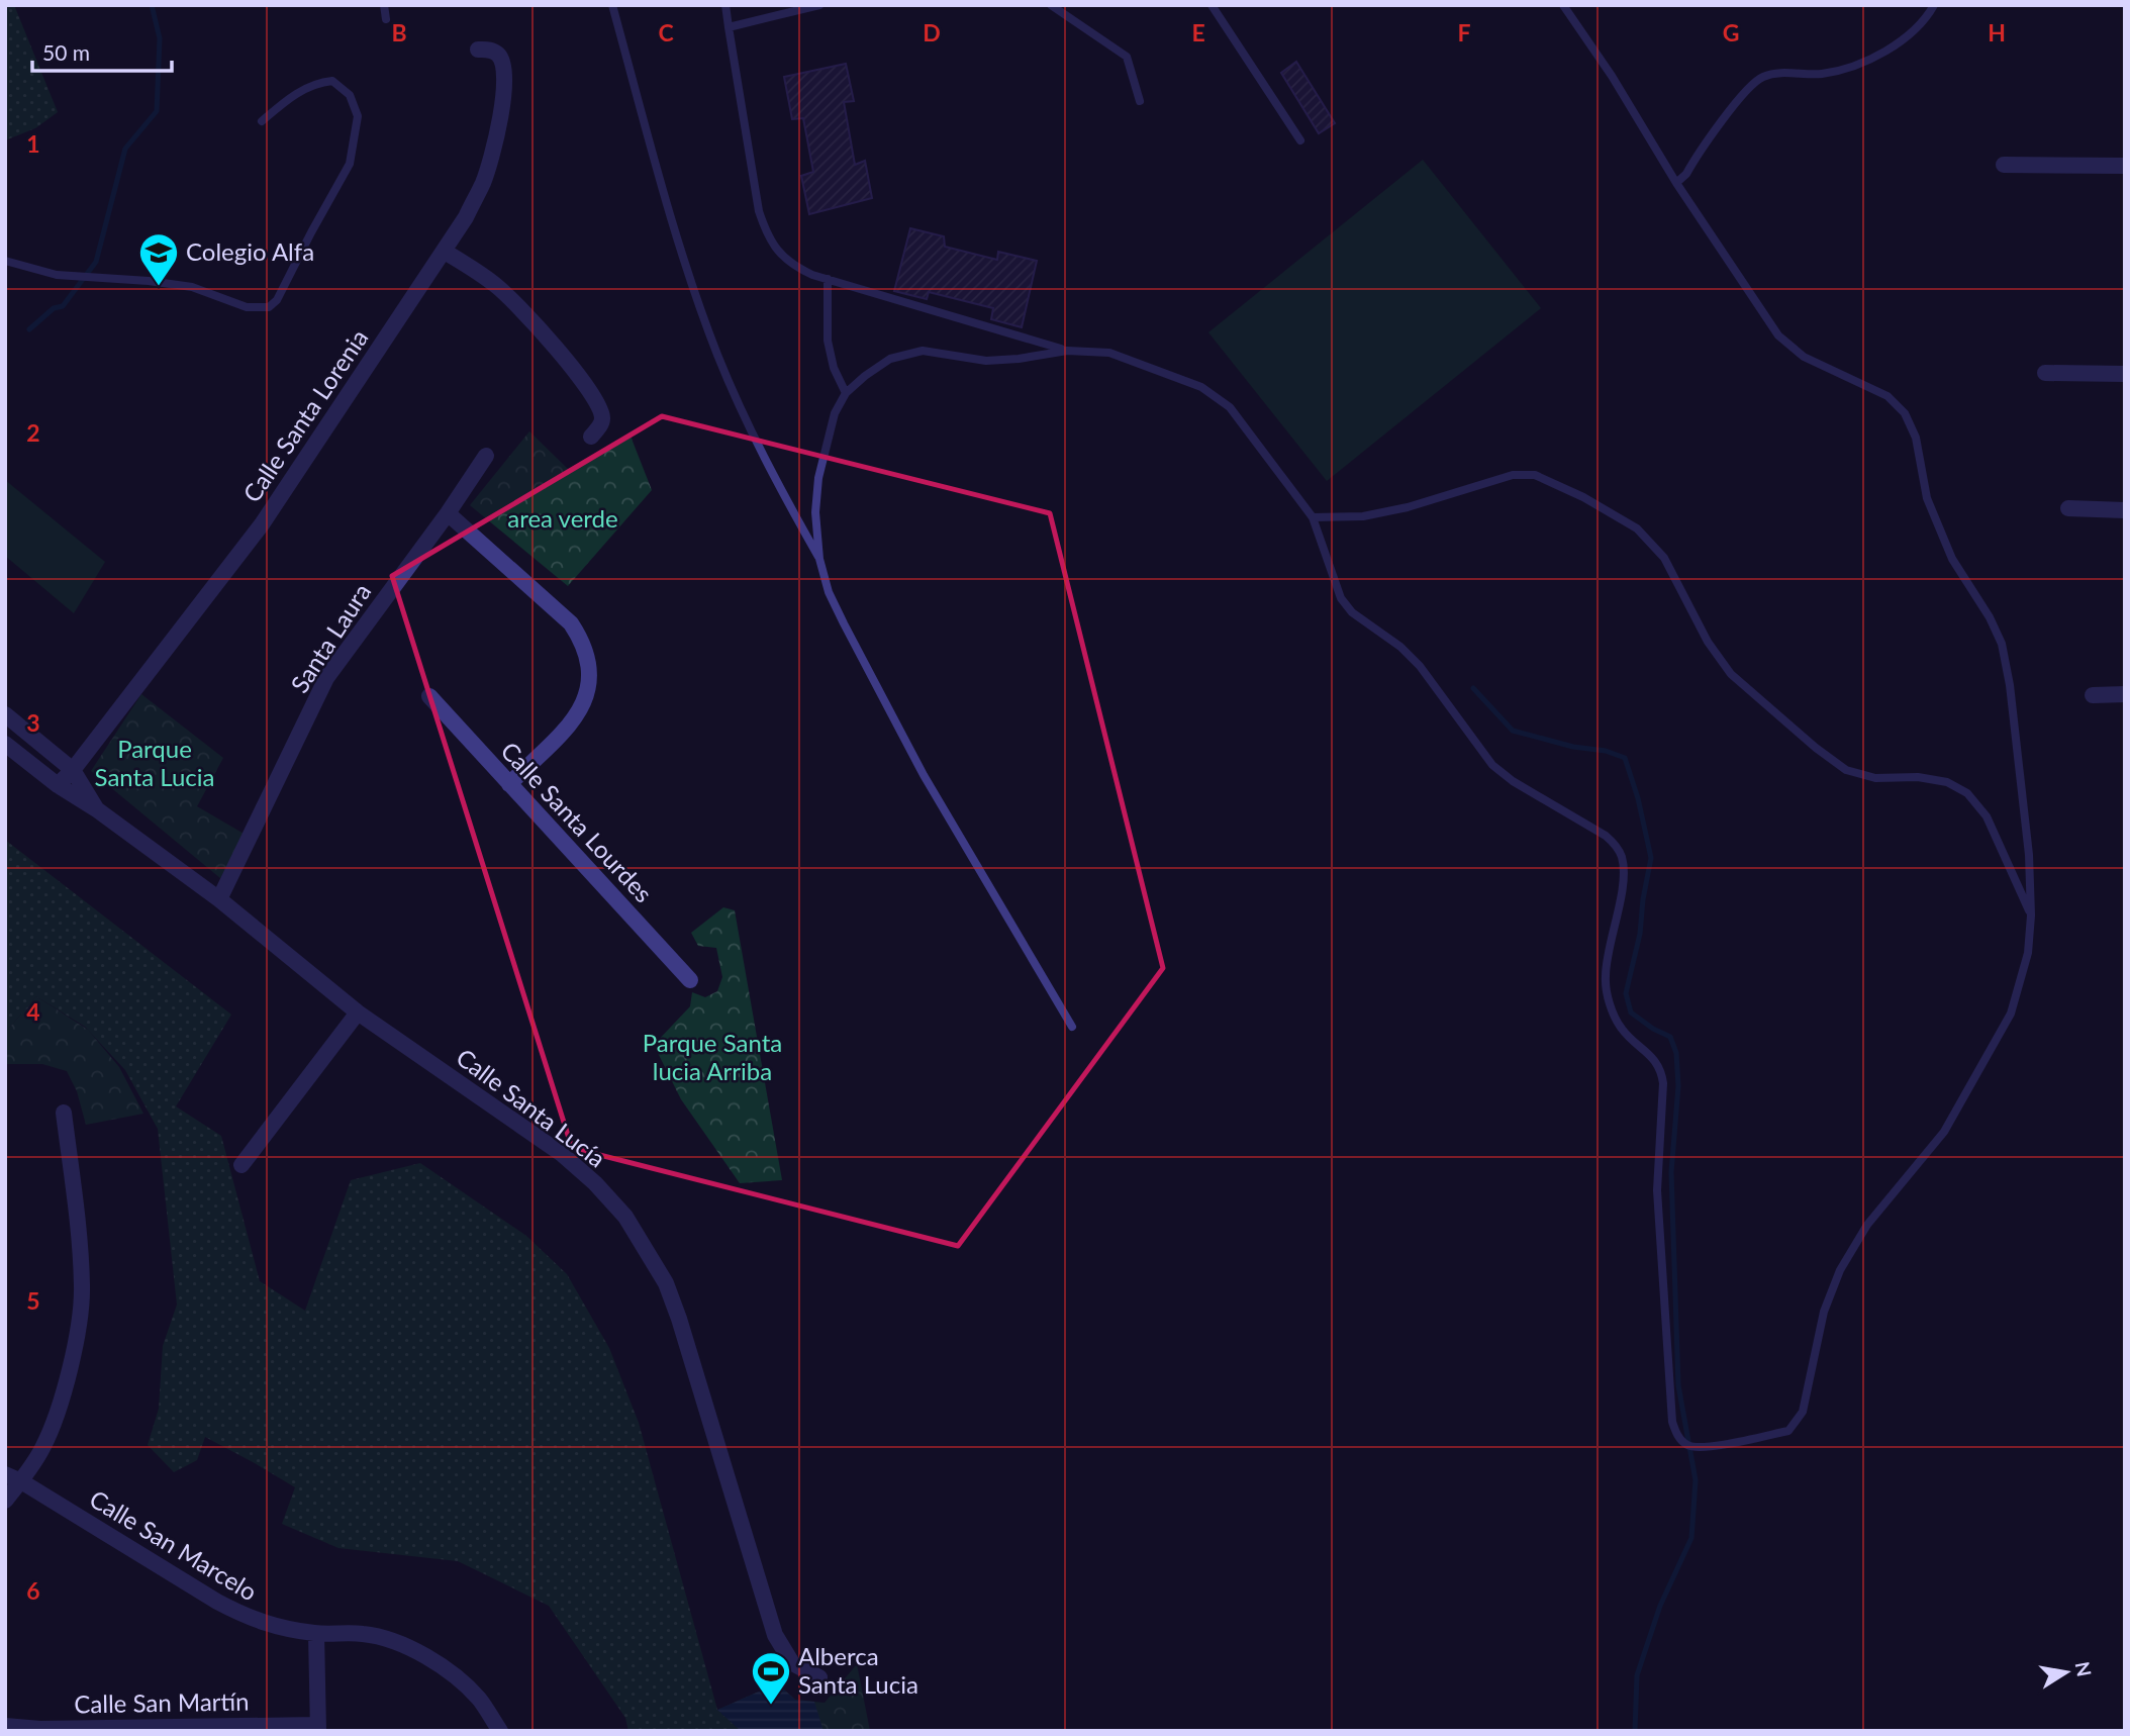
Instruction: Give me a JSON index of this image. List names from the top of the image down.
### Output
{
  "streets": {
    "street": [
      "Calle Santa Lorenia",
      "Santa Laura",
      "Calle Santa Lourdes",
      "Calle Santa Lucía",
      "Calle San Marcelo",
      "Calle San Martín"
    ]
  },
  "crossings": [
    ["Calle Santa Lorenia", "Calle Santa Lucía"],
    ["Santa Laura", "Calle Santa Lucía"]
  ],
  "parks": ["area verde", "Parque Santa Lucia", "Parque Santa lucia Arriba"],
  "places": {
    "school or university": ["Colegio Alfa"],
    "sports": ["Alberca Santa Lucia"]
  },
  "scale_bar": "50 m",
  "north": "right",
  "grid": {
    "columns": [
      "B",
      "C",
      "D",
      "E",
      "F",
      "G",
      "H"
    ],
    "rows": [
      "1",
      "2",
      "3",
      "4",
      "5",
      "6"
    ]
  }
}
